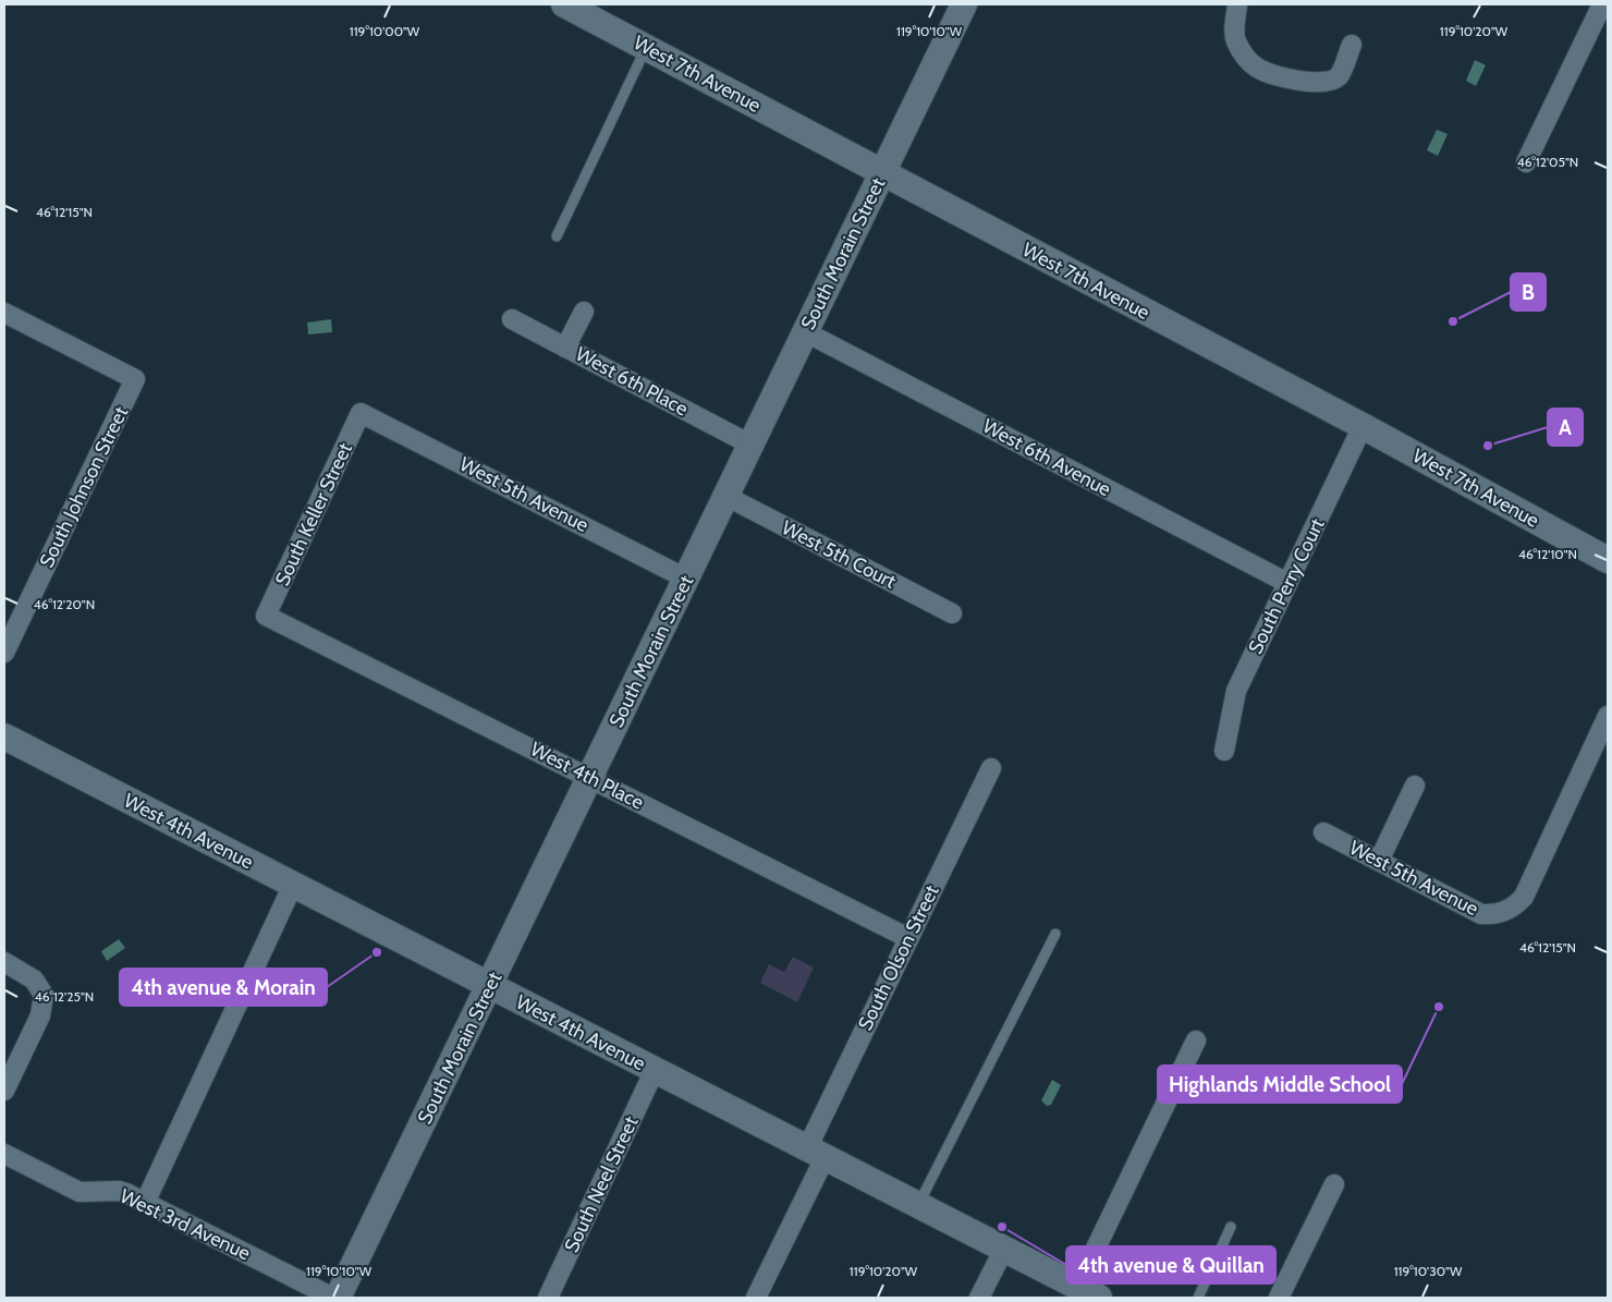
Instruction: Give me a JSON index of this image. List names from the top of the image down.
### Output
{
  "streets": {
    "street": [
      "West 7th Avenue",
      "South Morain Street",
      "West 6th Place",
      "West 6th Avenue",
      "South Johnson Street",
      "West 5th Avenue",
      "South Keller Street",
      "West 5th Court",
      "South Perry Court",
      "West 4th Place",
      "West 4th Avenue",
      "South Olson Street",
      "South Neel Street",
      "West 3rd Avenue"
    ]
  },
  "crossings": [
    ["West 7th Avenue", "South Morain Street"],
    ["West 7th Avenue", "South Perry Court"],
    ["South Morain Street", "West 6th Place"],
    ["South Morain Street", "West 6th Avenue"],
    ["South Morain Street", "West 5th Avenue"],
    ["South Morain Street", "West 5th Court"],
    ["South Morain Street", "West 4th Place"],
    ["South Morain Street", "West 4th Avenue"],
    ["West 6th Avenue", "South Perry Court"],
    ["West 5th Avenue", "South Keller Street"],
    ["South Keller Street", "West 4th Place"],
    ["West 4th Place", "South Olson Street"],
    ["West 4th Avenue", "South Olson Street"],
    ["West 4th Avenue", "South Neel Street"]
  ],
  "places": [
    "B",
    "A",
    "4th avenue & Morain",
    "Highlands Middle School",
    "4th avenue & Quillan"
  ],
  "coordinates": [
    "119°10'00\"W",
    "119°10'10\"W",
    "119°10'20\"W",
    "46°12'05\"N",
    "46°12'15\"N",
    "46°12'10\"N",
    "46°12'20\"N",
    "46°12'25\"N",
    "119°10'30\"W"
  ]
}
